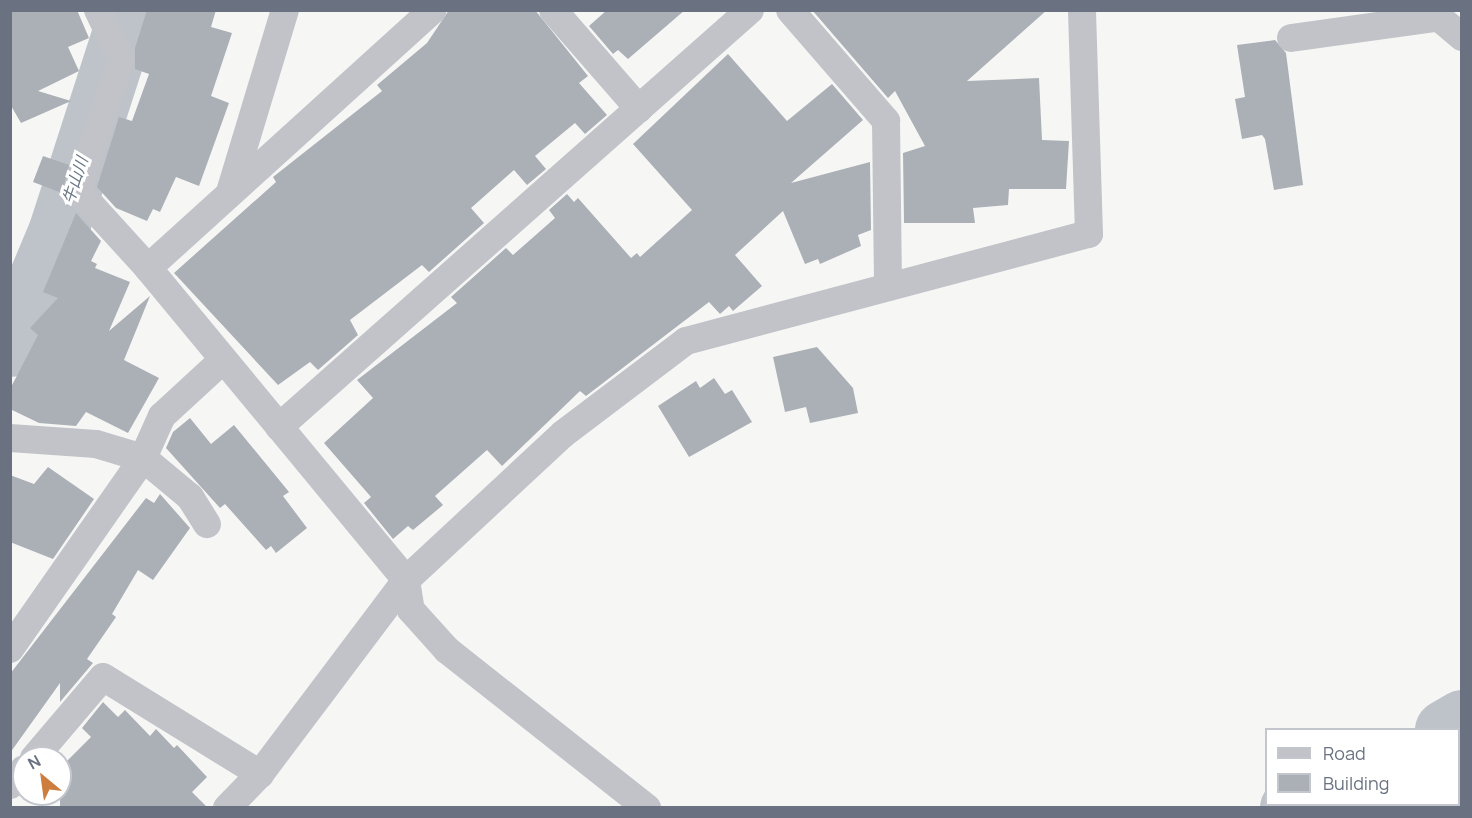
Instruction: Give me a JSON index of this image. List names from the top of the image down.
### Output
{
  "water": ["牛山川"],
  "legend": ["Road", "Building"],
  "north": "top left"
}
